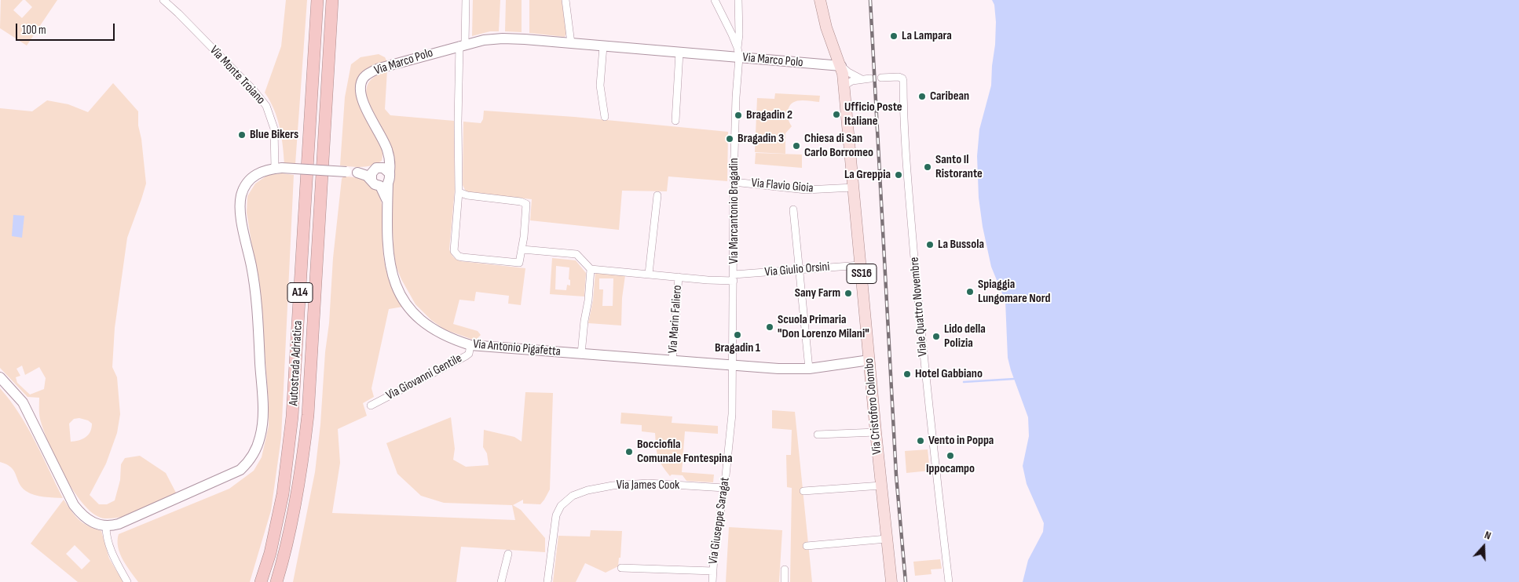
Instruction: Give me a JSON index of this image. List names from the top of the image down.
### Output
{
  "streets": {
    "highway": ["A14", "Autostrada Adriatica"],
    "main road": [
      "Via Marco Polo",
      "SS16",
      "Via Antonio Pigafetta",
      "Via Cristoforo Colombo"
    ],
    "street": [
      "Via Monte Troiano",
      "Via Flavio Gioia",
      "Via Marcantonio Bragadin",
      "Via Giulio Orsini",
      "Viale Quattro Novembre",
      "Via Marin Faliero",
      "Via Giovanni Gentile",
      "Via James Cook",
      "Via Giuseppe Saragat"
    ]
  },
  "crossings": [
    ["Via Marco Polo", "Via Marcantonio Bragadin"],
    ["Via Marco Polo", "Via Antonio Pigafetta"],
    ["Via Marco Polo", "Via Cristoforo Colombo"],
    ["Via Flavio Gioia", "Via Marcantonio Bragadin"],
    ["Via Flavio Gioia", "Via Cristoforo Colombo"],
    ["Via Marcantonio Bragadin", "Via Giulio Orsini"],
    ["Via Marcantonio Bragadin", "Via Antonio Pigafetta"],
    ["Via Marcantonio Bragadin", "Via Giuseppe Saragat"],
    ["Via Giulio Orsini", "Via Marin Faliero"],
    ["Via Giulio Orsini", "Via Cristoforo Colombo"],
    ["Via Marin Faliero", "Via Antonio Pigafetta"],
    ["Via Antonio Pigafetta", "Via Giovanni Gentile"],
    ["Via Antonio Pigafetta", "Via Cristoforo Colombo"],
    ["Via Antonio Pigafetta", "Via Giuseppe Saragat"],
    ["Via James Cook", "Via Giuseppe Saragat"]
  ],
  "places": [
    "La Lampara",
    "Caribean",
    "Ufficio Poste Italiane",
    "Bragadin 2",
    "Blue Bikers",
    "Bragadin 3",
    "Chiesa di San Carlo Borromeo",
    "Santo Il Ristorante",
    "La Greppia",
    "La Bussola",
    "Spiaggia Lungomare Nord",
    "Sany Farm",
    "Scuola Primaria \"Don Lorenzo Milani\"",
    "Bragadin 1",
    "Lido della Polizia",
    "Hotel Gabbiano",
    "Vento in Poppa",
    "Bocciofila Comunale Fontespina",
    "Ippocampo"
  ],
  "scale_bar": "100 m",
  "north": "top"
}
